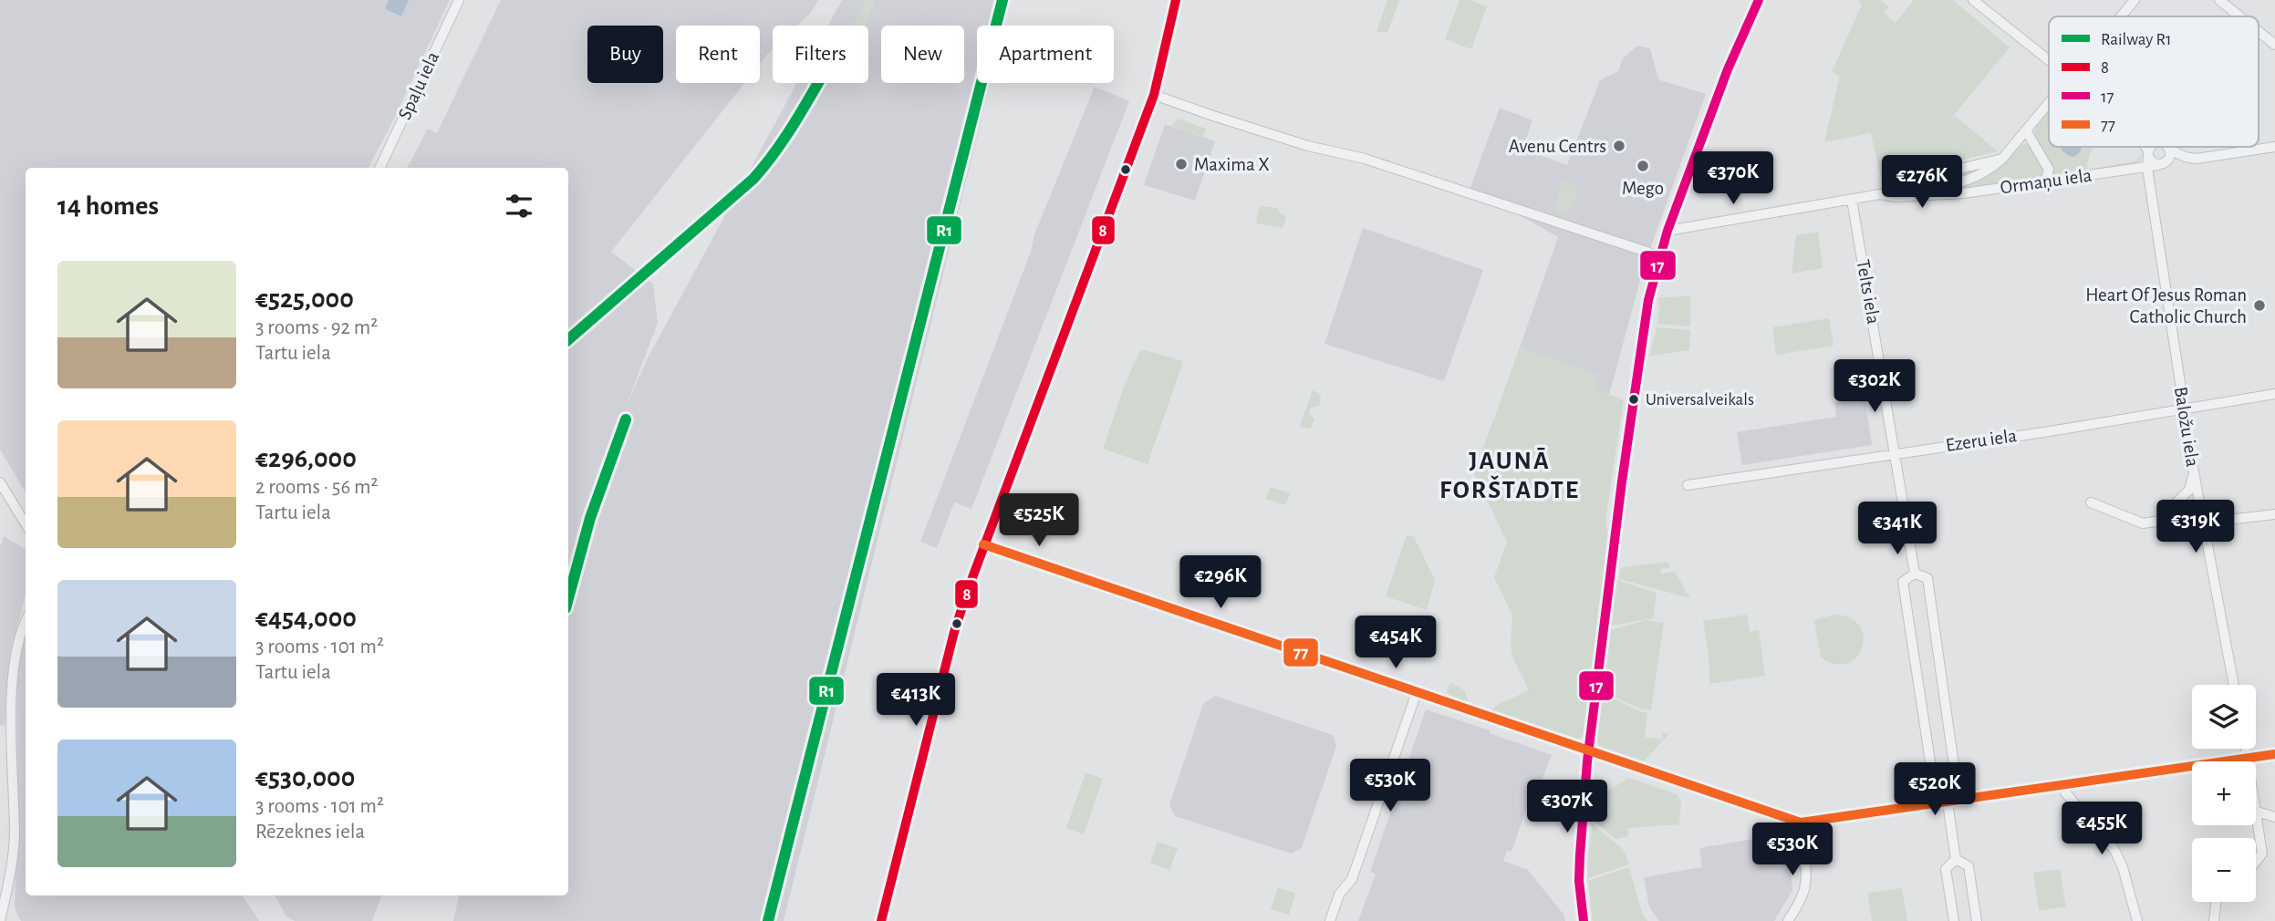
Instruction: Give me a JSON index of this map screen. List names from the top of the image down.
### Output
{
  "streets": {
    "street": [
      "Spaļu iela",
      "Ormaņu iela",
      "Telts iela",
      "Baložu iela",
      "Ezeru iela"
    ]
  },
  "crossings": [
    ["Ormaņu iela", "Telts iela"],
    ["Ormaņu iela", "Baložu iela"],
    ["Telts iela", "Ezeru iela"],
    ["Baložu iela", "Ezeru iela"]
  ],
  "districts": ["JAUNĀ FORŠTADTE"],
  "places": [
    "Avenu Centrs",
    "Maxima X",
    "Mego",
    "Heart Of Jesus Roman Catholic Church",
    "Universalveikals"
  ],
  "lines": [
    "rail line R1",
    "transit line 8",
    "transit line 17",
    "transit line 77"
  ],
  "legend": [
    "Railway R1",
    "8",
    "17",
    "77"
  ],
  "page": {
    "chip": [
      "Buy",
      "Rent",
      "Filters",
      "New",
      "Apartment"
    ],
    "price": [
      "€370K",
      "€276K",
      "€302K",
      "€525K",
      "€319K",
      "€341K",
      "€296K",
      "€454K",
      "€413K",
      "€530K",
      "€520K",
      "€307K",
      "€455K",
      "€530K"
    ],
    "heading": "14 homes",
    "list": [
      {
        "name": "€525,000",
        "note": "3 rooms · 92 m² · Tartu iela"
      },
      {
        "name": "€296,000",
        "note": "2 rooms · 56 m² · Tartu iela"
      },
      {
        "name": "€454,000",
        "note": "3 rooms · 101 m² · Tartu iela"
      },
      {
        "name": "€530,000",
        "note": "3 rooms · 101 m² · Rēzeknes iela"
      }
    ],
    "map_buttons": ["+", "−"]
  }
}
